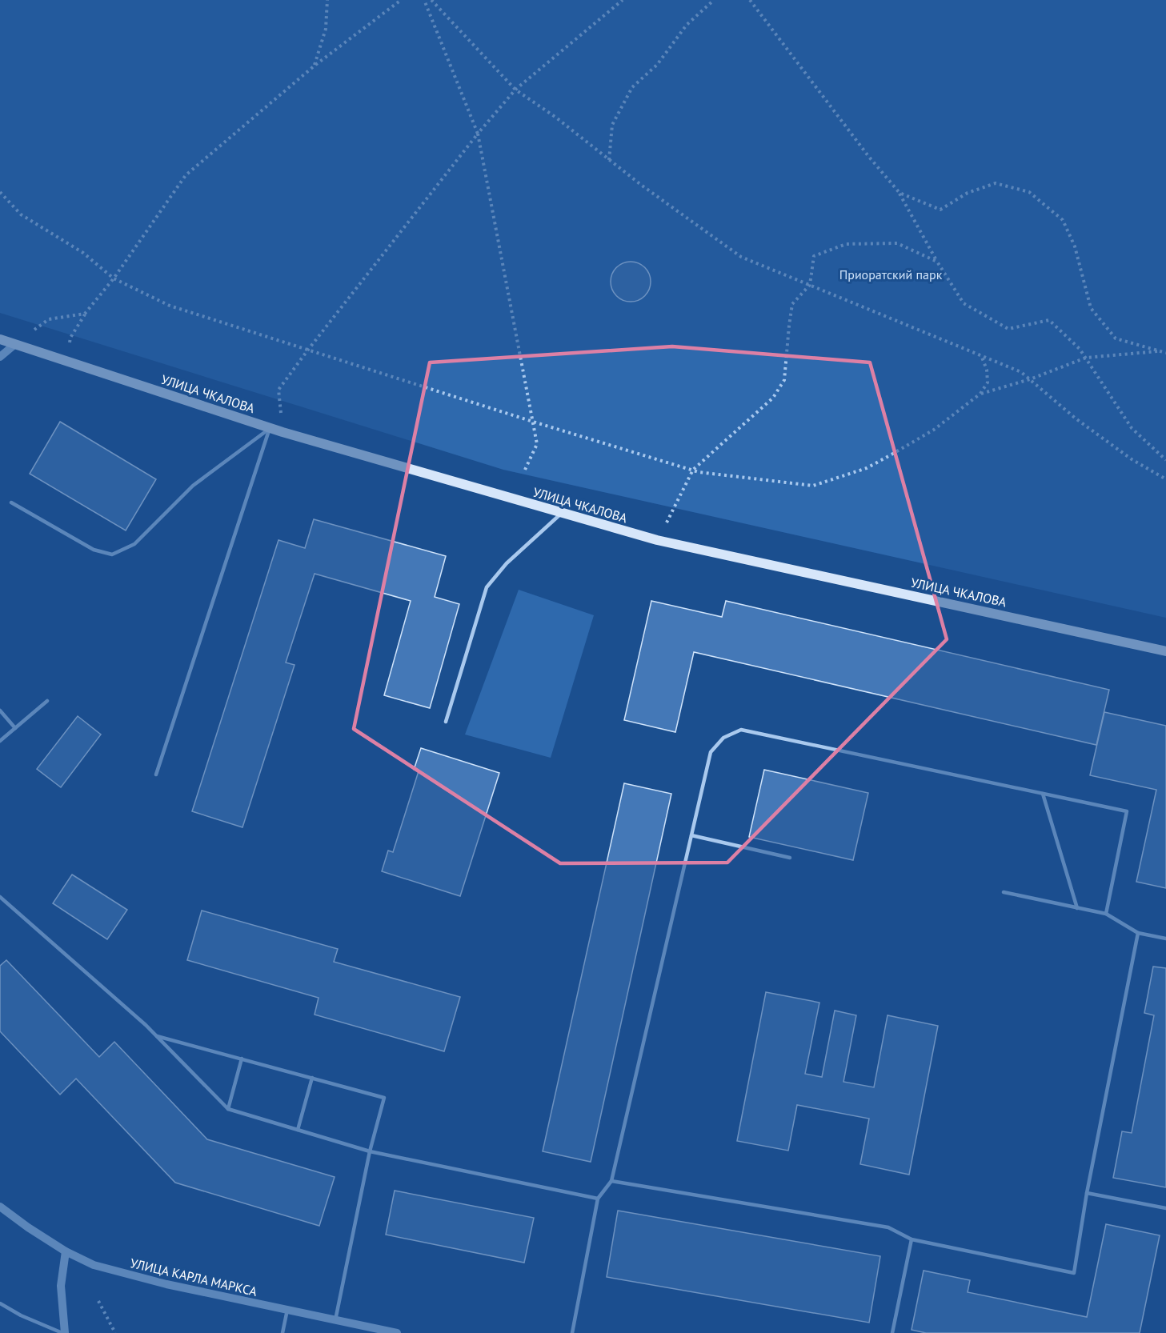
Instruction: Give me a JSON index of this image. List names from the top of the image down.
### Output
{
  "streets": {
    "main road": ["УЛИЦА ЧКАЛОВА"],
    "street": ["УЛИЦА КАРЛА МАРКСА"]
  },
  "parks": ["Приоратский парк"]
}
